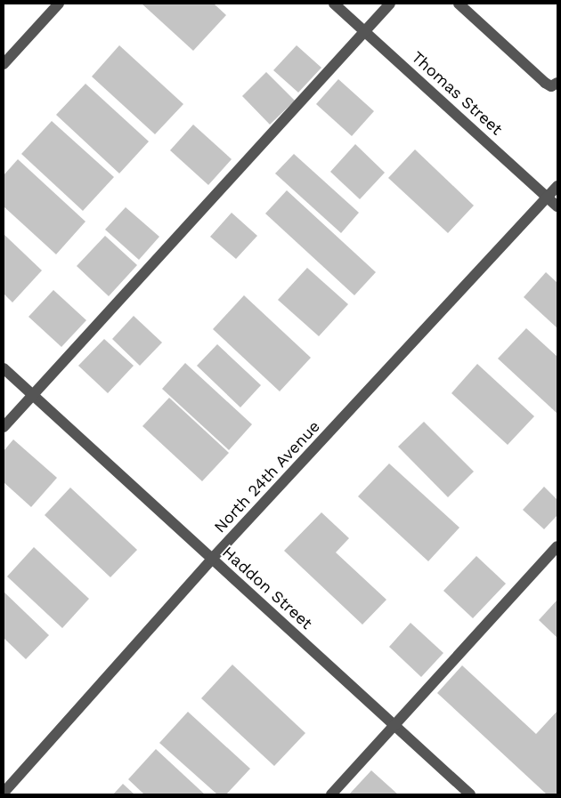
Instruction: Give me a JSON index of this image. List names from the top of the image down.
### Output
{
  "streets": {
    "street": ["Thomas Street", "North 24th Avenue", "Haddon Street"]
  },
  "crossings": [
    ["Thomas Street", "North 24th Avenue"],
    ["North 24th Avenue", "Haddon Street"]
  ]
}
